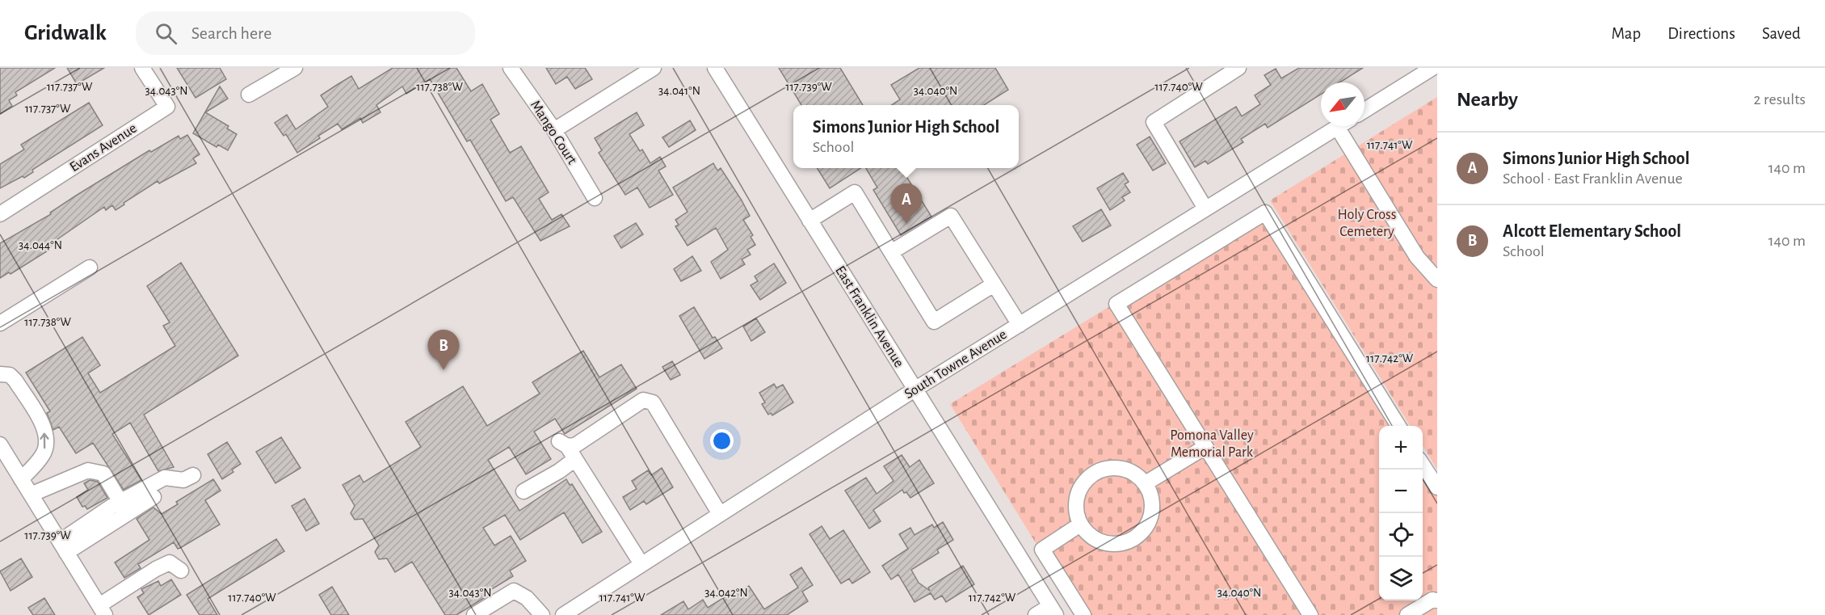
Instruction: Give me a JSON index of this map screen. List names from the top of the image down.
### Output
{
  "streets": {
    "street": [
      "Mango Court",
      "Evans Avenue",
      "East Franklin Avenue",
      "South Towne Avenue"
    ]
  },
  "crossings": [
    ["East Franklin Avenue", "South Towne Avenue"]
  ],
  "parks": ["Holy Cross Cemetery", "Pomona Valley Memorial Park"],
  "north": "bottom left",
  "page": {
    "header": "Gridwalk",
    "search": "Search here",
    "nav": ["Map", "Directions", "Saved"],
    "heading": ["Nearby", "2 results"],
    "popup": ["Simons Junior High School", "School"],
    "list": [
      {
        "mark": "A",
        "name": "Simons Junior High School",
        "note": "School · East Franklin Avenue",
        "value": "140 m"
      },
      {
        "mark": "B",
        "name": "Alcott Elementary School",
        "note": "School",
        "value": "140 m"
      }
    ],
    "pins": ["A", "B"],
    "map_buttons": ["+", "−"]
  },
  "coordinates": [
    "117.737°W",
    "117.738°W",
    "117.739°W",
    "117.740°W",
    "34.043°N",
    "34.041°N",
    "34.040°N",
    "117.741°W",
    "34.044°N",
    "117.742°W",
    "34.042°N"
  ]
}
